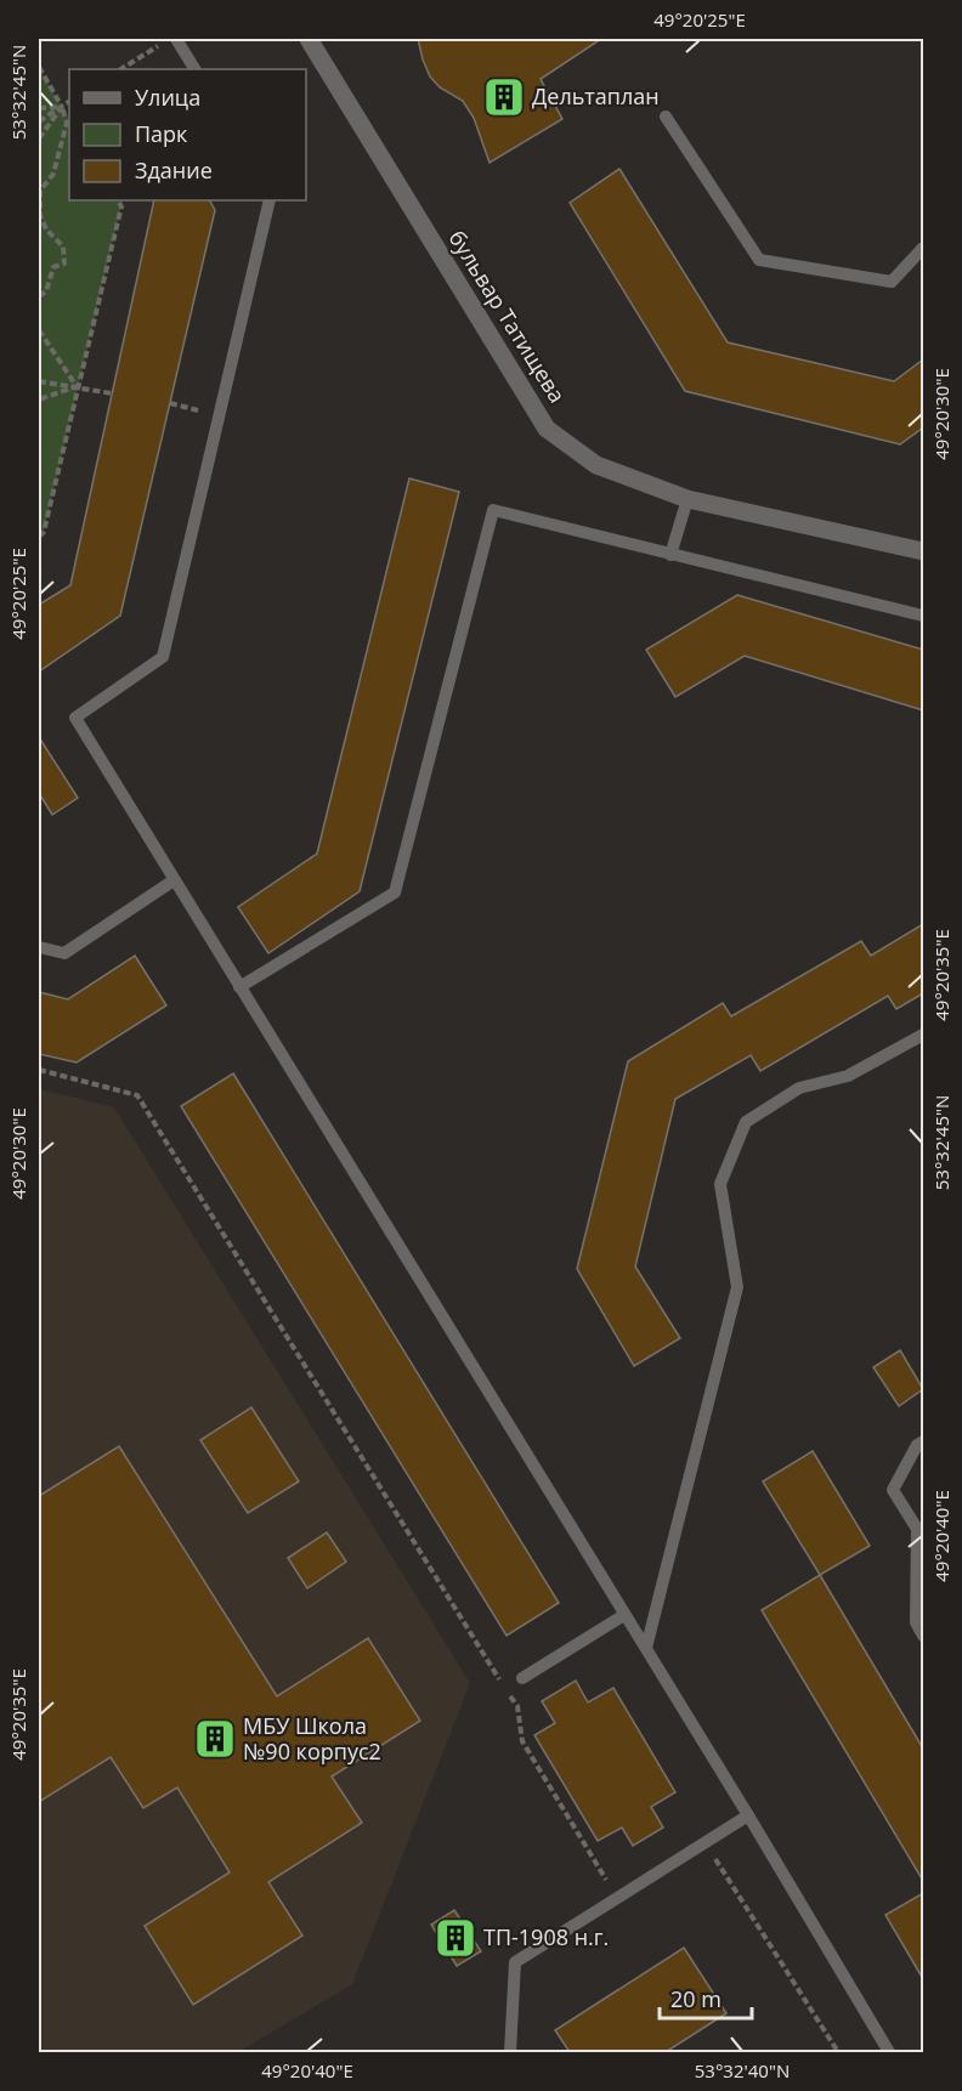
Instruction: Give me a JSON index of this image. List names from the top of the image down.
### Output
{
  "streets": {
    "street": ["бульвар Татищева"]
  },
  "places": {
    "building": ["Дельтаплан", "МБУ Школа №90 корпус2", "ТП-1908 н.г."]
  },
  "legend": ["Улица", "Парк", "Здание"],
  "scale_bar": "20 m",
  "coordinates": [
    "49°20'25\"E",
    "53°32'45\"N",
    "49°20'30\"E",
    "49°20'35\"E",
    "49°20'40\"E",
    "53°32'40\"N"
  ]
}
